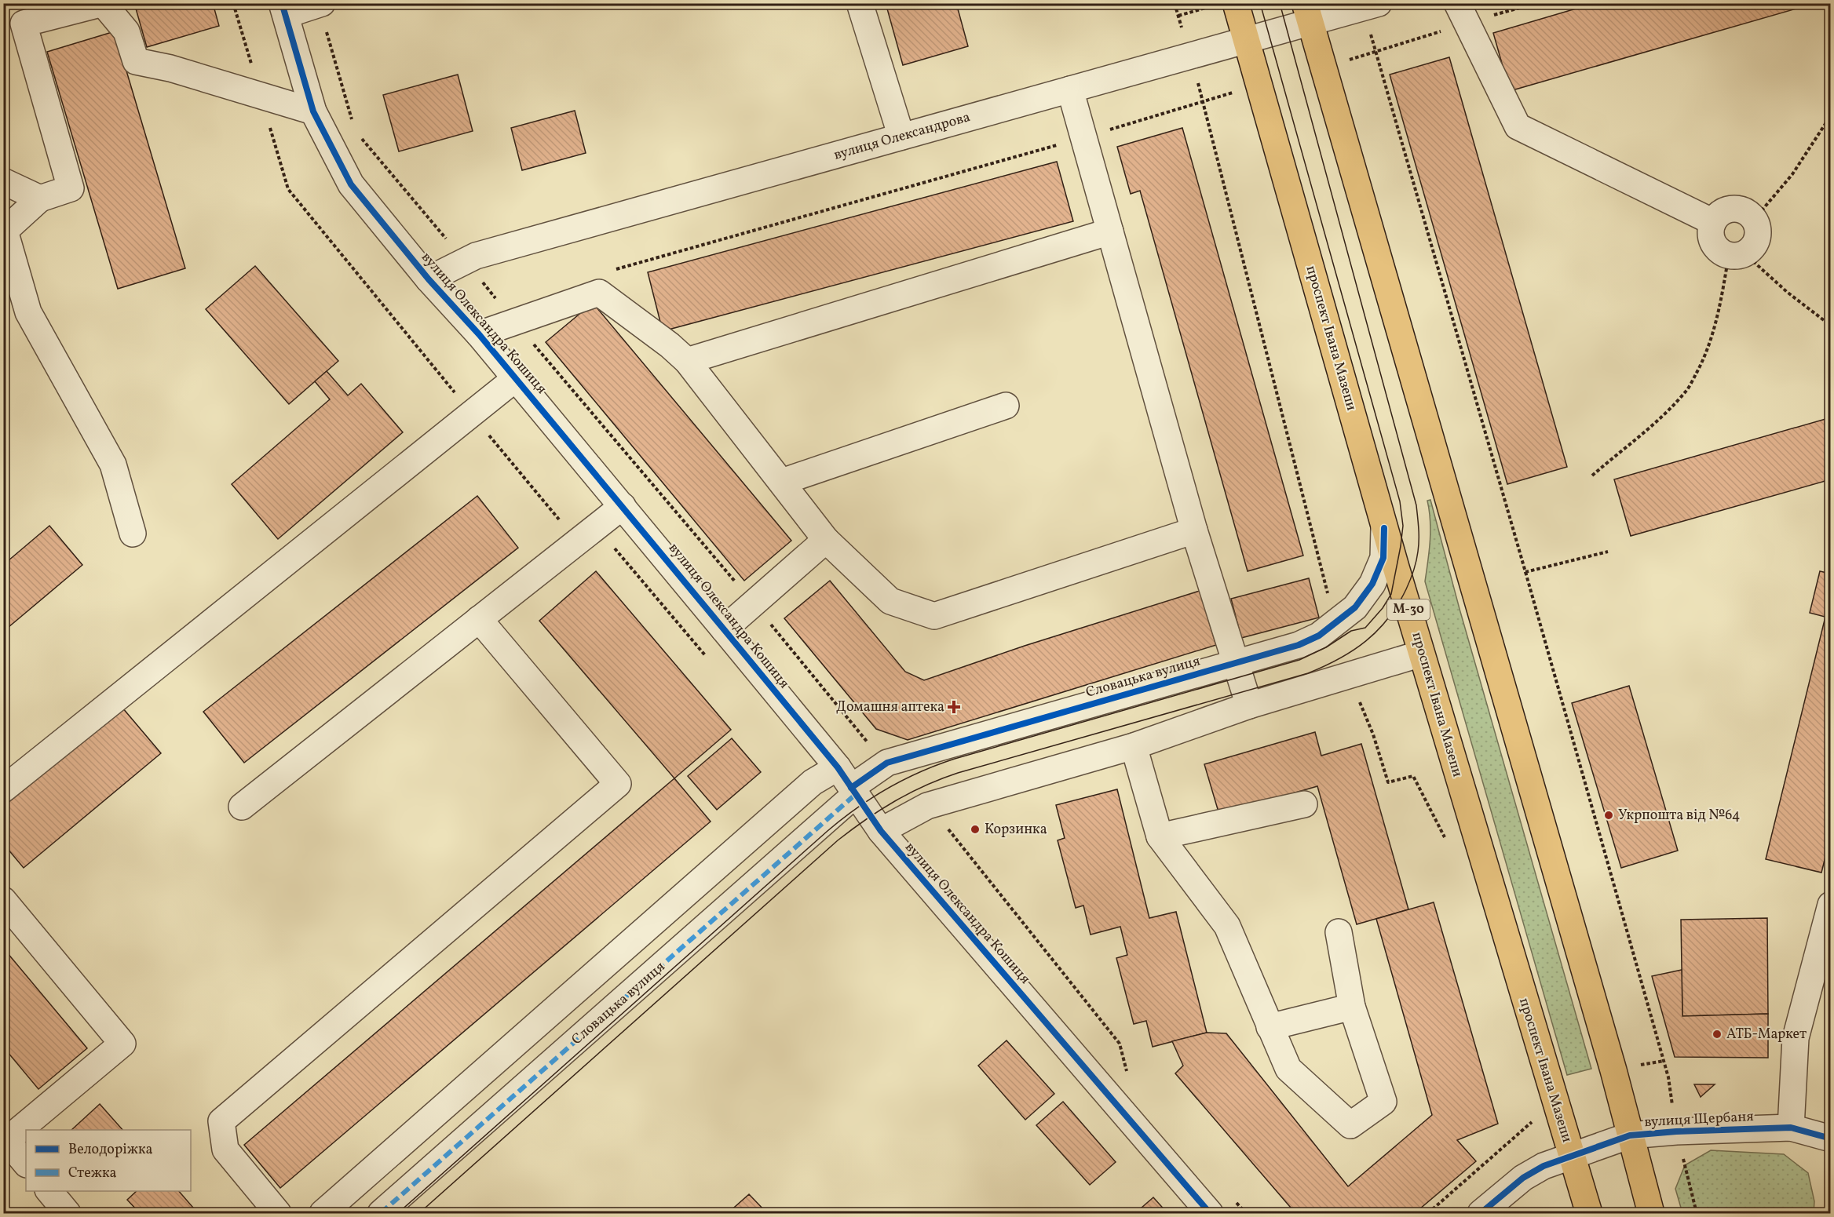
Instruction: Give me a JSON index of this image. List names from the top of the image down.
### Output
{
  "streets": {
    "highway": ["проспект Івана Мазепи", "М-30"],
    "street": [
      "вулиця Олександрова",
      "вулиця Олександра Кошиця",
      "Словацька вулиця",
      "вулиця Щербаня"
    ]
  },
  "crossings": [
    ["вулиця Олександрова", "вулиця Олександра Кошиця"],
    ["вулиця Олександрова", "проспект Івана Мазепи"],
    ["вулиця Олександра Кошиця", "Словацька вулиця"],
    ["проспект Івана Мазепи", "Словацька вулиця"],
    ["проспект Івана Мазепи", "вулиця Щербаня"]
  ],
  "places": {
    "health": ["Домашня аптека"],
    "other": ["Укрпошта від №64", "Корзинка", "АТБ-Маркет"]
  },
  "legend": ["Велодоріжка", "Стежка"]
}
